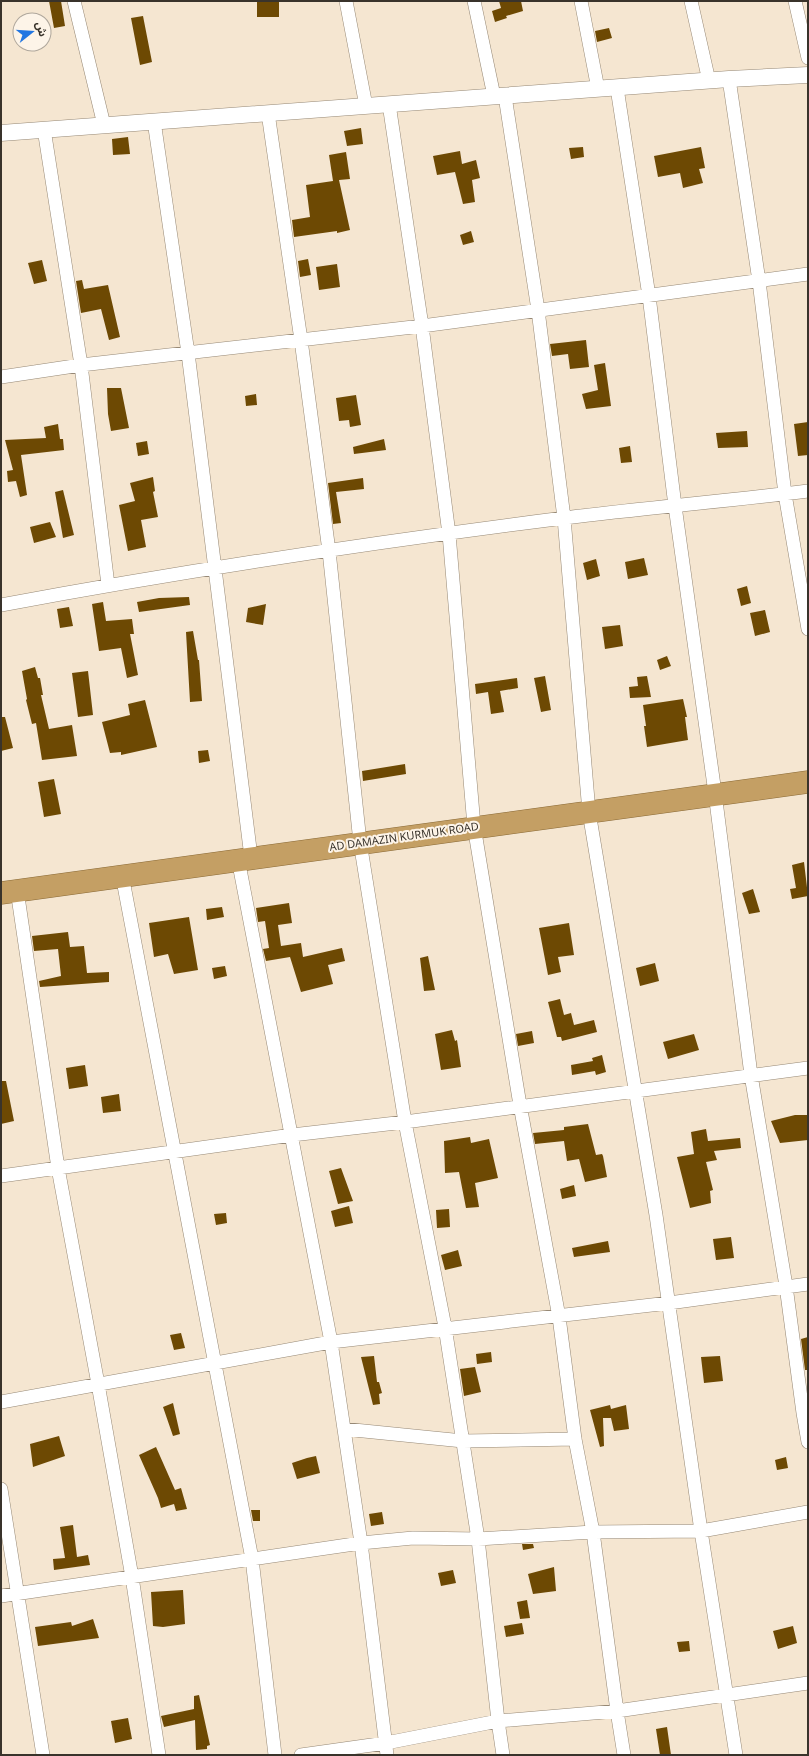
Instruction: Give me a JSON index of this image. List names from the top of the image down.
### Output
{
  "streets": {
    "highway": ["AD DAMAZIN KURMUK ROAD"]
  },
  "north": "right"
}
